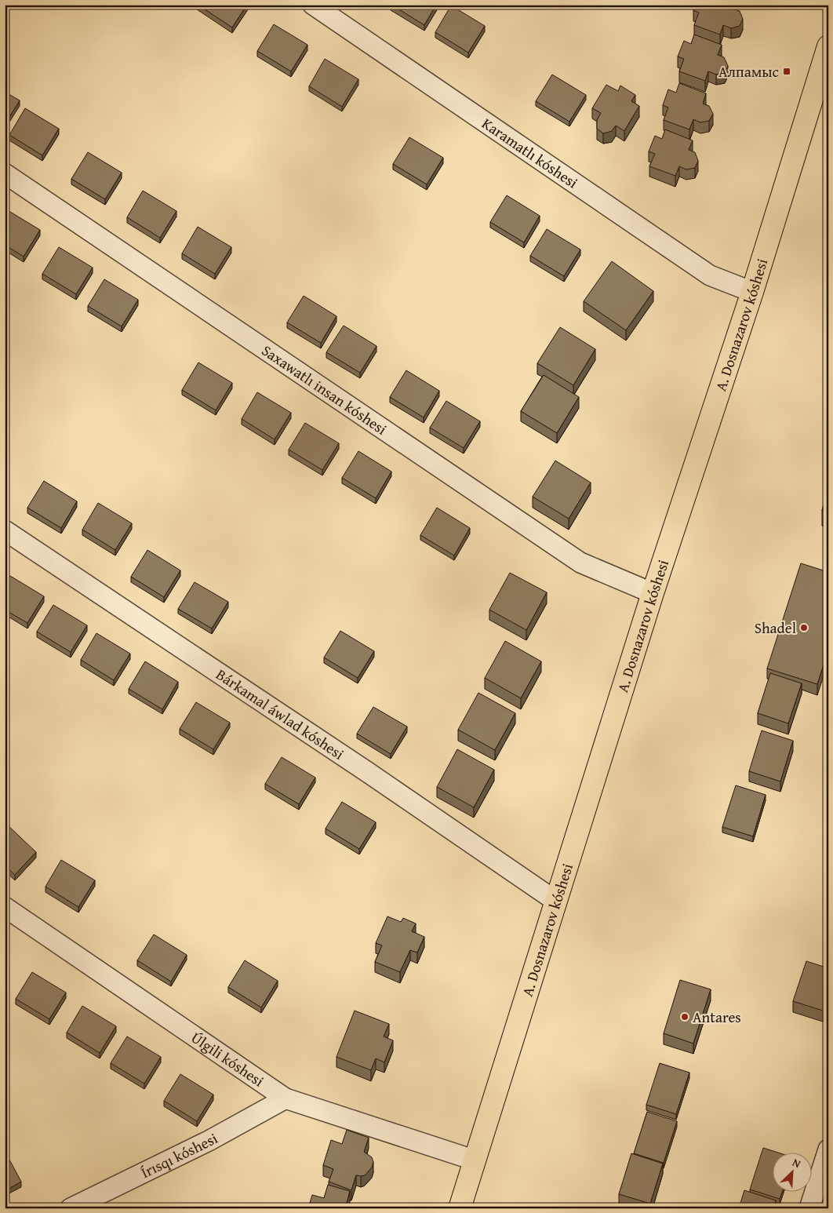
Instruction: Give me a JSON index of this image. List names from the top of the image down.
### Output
{
  "streets": {
    "main road": ["A. Dosnazarov kóshesi"],
    "street": [
      "Karamatlı kóshesi",
      "Saxawatlı insan kóshesi",
      "Bárkamal áwlad kóshesi",
      "Úlgili kóshesi",
      "Írısqı kóshesi"
    ]
  },
  "crossings": [
    ["Karamatlı kóshesi", "A. Dosnazarov kóshesi"],
    ["A. Dosnazarov kóshesi", "Saxawatlı insan kóshesi"],
    ["A. Dosnazarov kóshesi", "Bárkamal áwlad kóshesi"],
    ["A. Dosnazarov kóshesi", "Úlgili kóshesi"],
    ["Úlgili kóshesi", "Írısqı kóshesi"]
  ],
  "places": {
    "transit": ["Алпамыс"],
    "other": ["Shadel", "Antares"]
  },
  "north": "top right"
}
